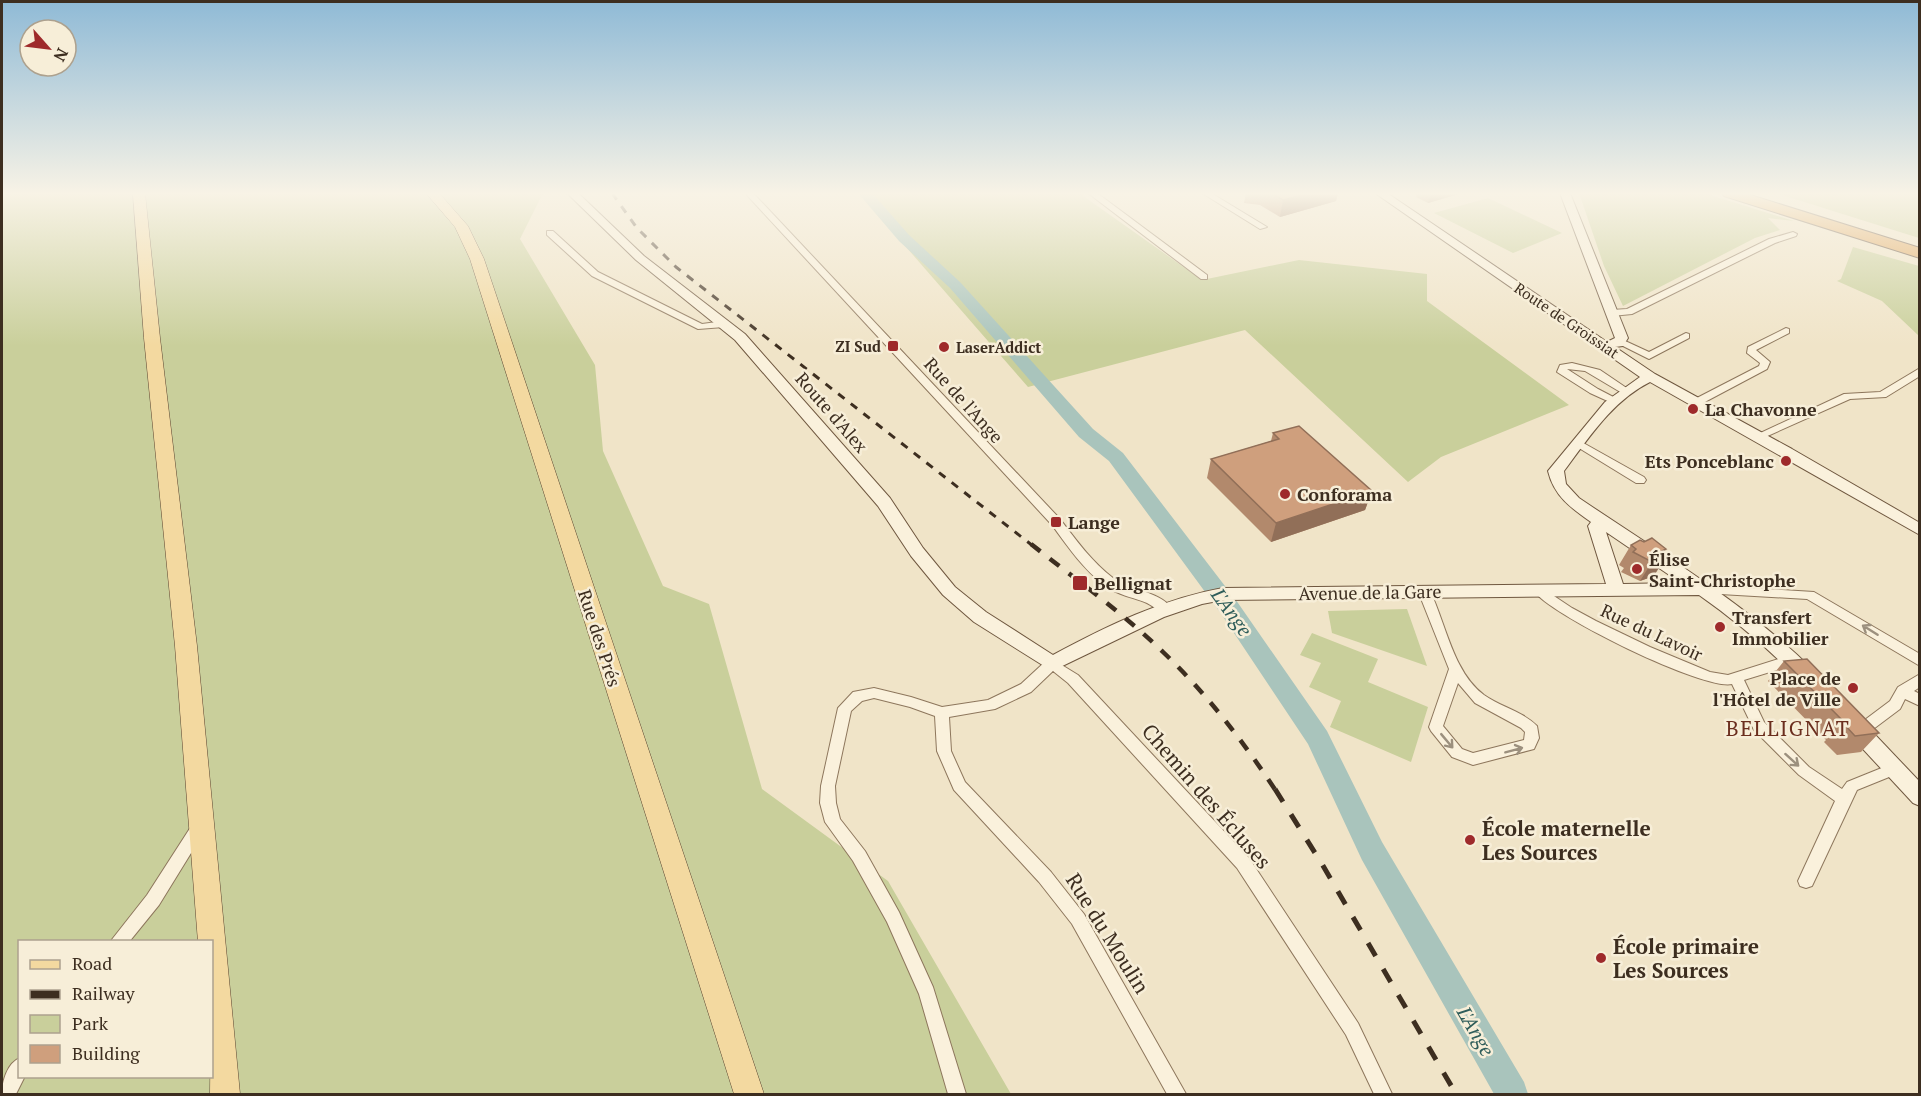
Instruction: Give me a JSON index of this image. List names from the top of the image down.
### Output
{
  "streets": {
    "main road": ["Rue des Prés"],
    "street": [
      "Route de Groissiat",
      "Rue de l'Ange",
      "Route d'Alex",
      "Avenue de la Gare",
      "Rue du Lavoir",
      "Chemin des Écluses",
      "Rue du Moulin"
    ]
  },
  "crossings": [
    ["Rue de l'Ange", "Avenue de la Gare"],
    ["Route d'Alex", "Avenue de la Gare"],
    ["Route d'Alex", "Chemin des Écluses"],
    ["Avenue de la Gare", "Rue du Lavoir"],
    ["Avenue de la Gare", "Chemin des Écluses"]
  ],
  "districts": ["BELLIGNAT"],
  "water": ["L'Ange"],
  "places": {
    "transit": ["ZI Sud", "Lange", "Bellignat"],
    "other": [
      "LaserAddict",
      "La Chavonne",
      "Ets Ponceblanc",
      "Conforama",
      "Élise Saint-Christophe",
      "Transfert Immobilier",
      "Place de l'Hôtel de Ville",
      "École maternelle Les Sources",
      "École primaire Les Sources"
    ]
  },
  "legend": [
    "Road",
    "Railway",
    "Park",
    "Building"
  ],
  "north": "bottom right"
}
